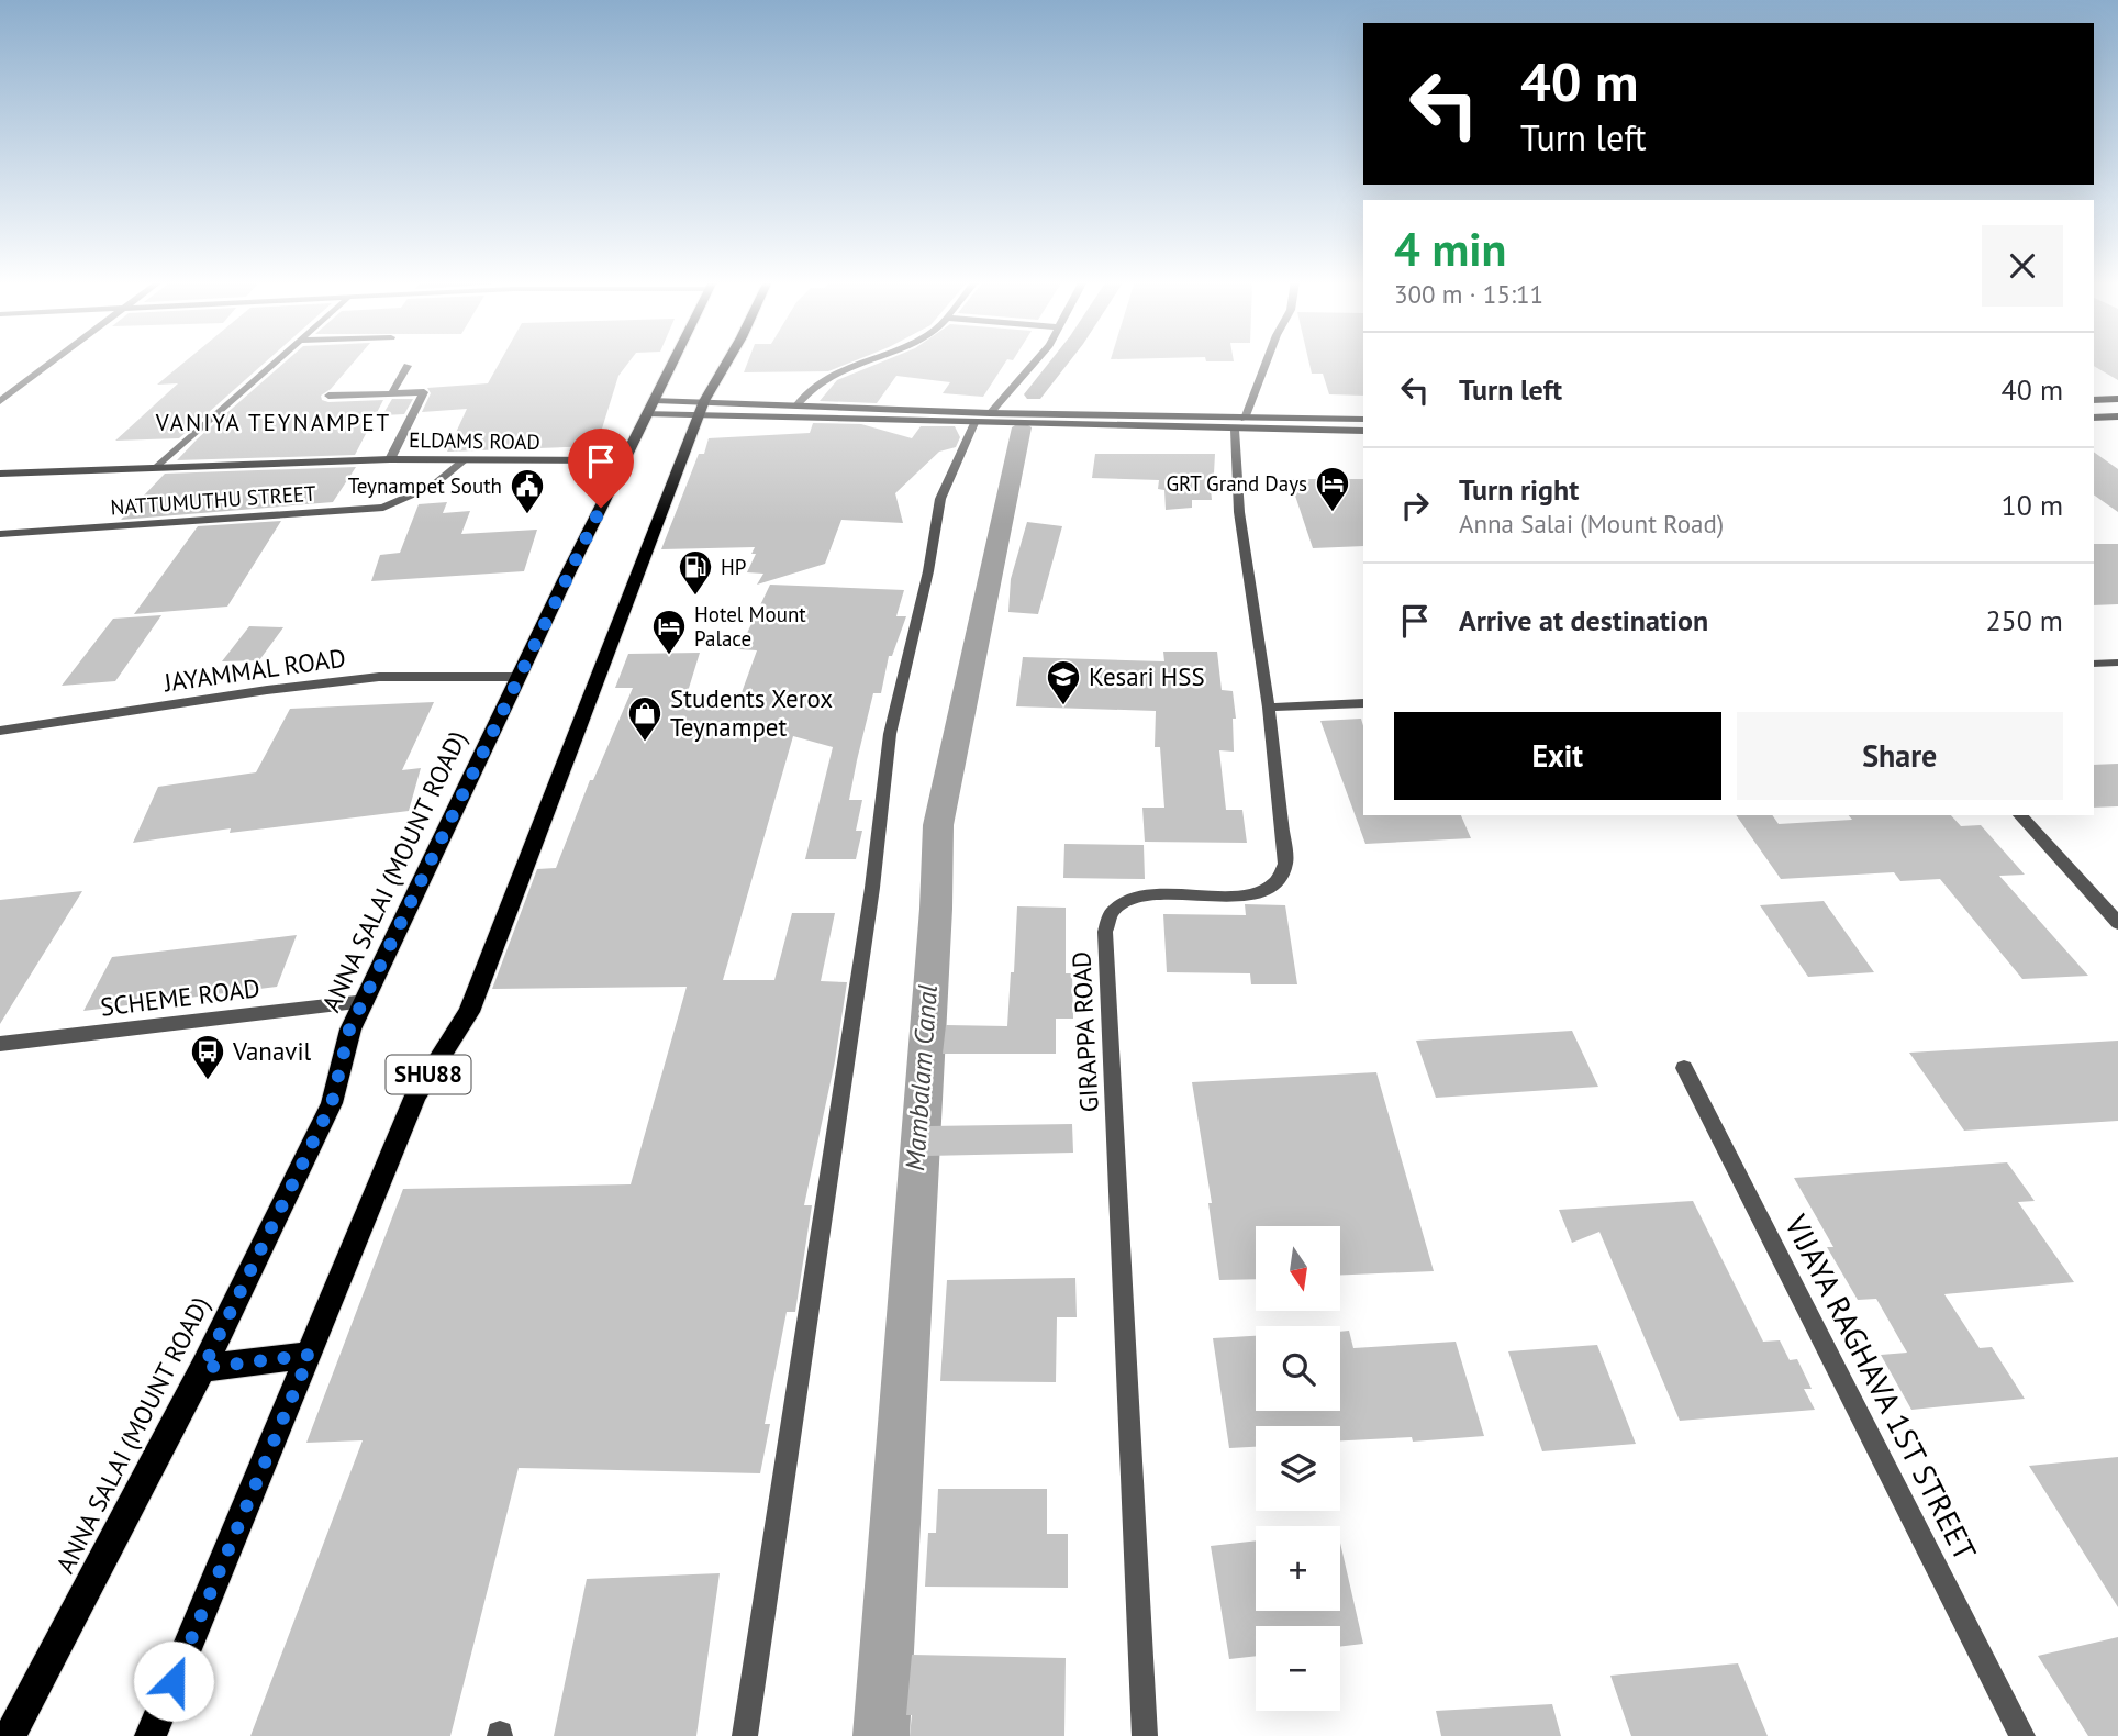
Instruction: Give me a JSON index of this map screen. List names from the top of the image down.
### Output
{
  "streets": {
    "main road": ["ELDAMS ROAD", "ANNA SALAI (MOUNT ROAD)", "SHU88"],
    "street": [
      "NATTUMUTHU STREET",
      "JAYAMMAL ROAD",
      "SCHEME ROAD",
      "GIRAPPA ROAD",
      "VIJAYA RAGHAVA 1ST STREET"
    ]
  },
  "crossings": [
    ["ELDAMS ROAD", "NATTUMUTHU STREET"],
    ["ELDAMS ROAD", "ANNA SALAI (MOUNT ROAD)"],
    ["JAYAMMAL ROAD", "ANNA SALAI (MOUNT ROAD)"],
    ["ANNA SALAI (MOUNT ROAD)", "SCHEME ROAD"]
  ],
  "districts": ["VANIYA TEYNAMPET"],
  "water": ["Mambalam Canal"],
  "places": {
    "hotel": ["GRT Grand Days", "Hotel Mount Palace"],
    "public building": ["Teynampet South"],
    "fuel station": ["HP"],
    "school or university": ["Kesari HSS"],
    "shop": ["Students Xerox Teynampet"],
    "bus stop": ["Vanavil"]
  },
  "north": "bottom",
  "page": {
    "turn": ["40 m", "Turn left"],
    "heading": ["4 min", "300 m · 15:11"],
    "list": [
      {
        "name": "Turn left",
        "value": "40 m"
      },
      {
        "name": "Turn right",
        "note": "Anna Salai (Mount Road)",
        "value": "10 m"
      },
      {
        "name": "Arrive at destination",
        "value": "250 m"
      }
    ],
    "buttons": ["Exit", "Share"],
    "map_buttons": ["+", "−"]
  }
}
